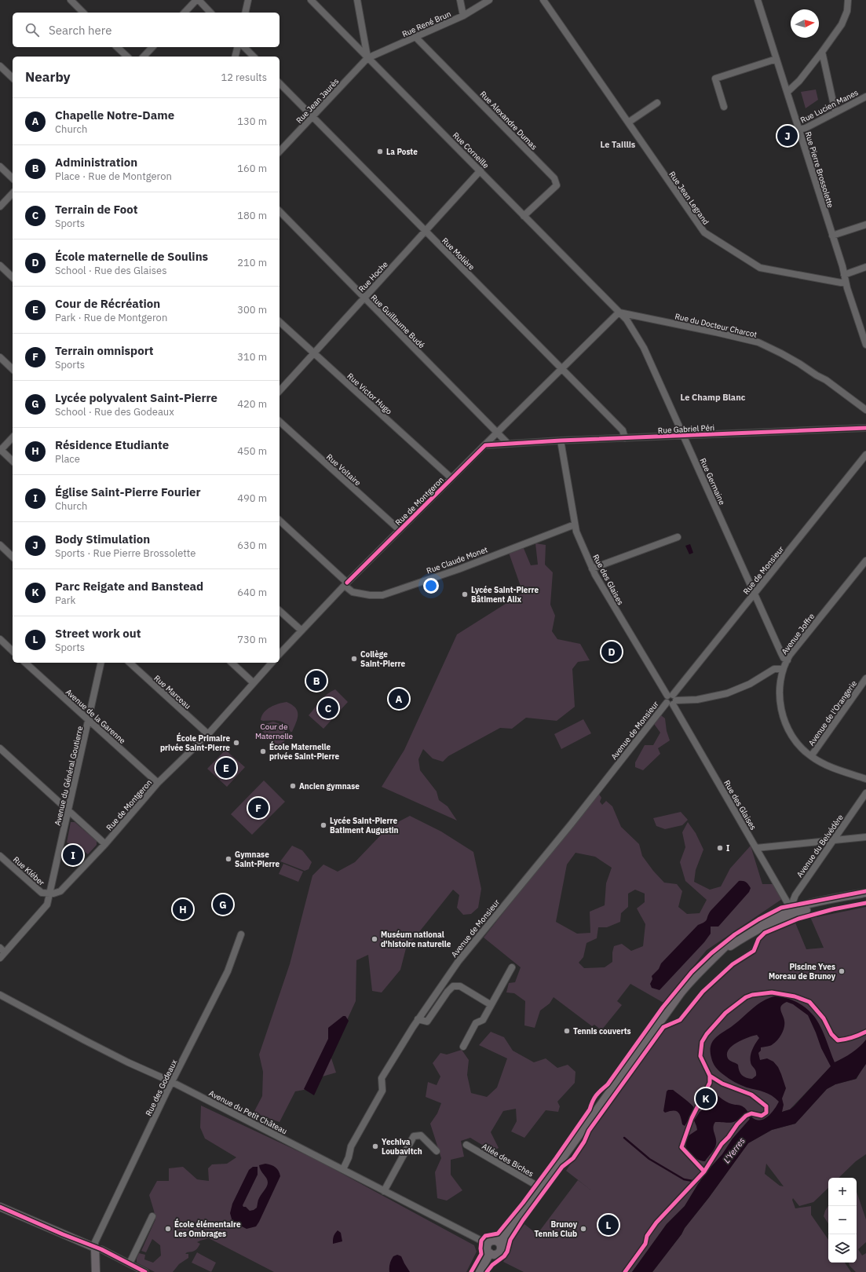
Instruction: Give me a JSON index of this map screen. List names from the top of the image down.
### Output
{
  "streets": {
    "street": [
      "Rue René Brun",
      "Rue Jean Jaurès",
      "Rue Lucien Manes",
      "Rue Alexandre Dumas",
      "Rue Corneille",
      "Rue Pierre Brossolette",
      "Rue Jean Legrand",
      "Rue Molière",
      "Rue Hoche",
      "Rue Guillaume Budé",
      "Rue du Docteur Charcot",
      "Rue Victor Hugo",
      "Rue Gabriel Péri",
      "Rue Voltaire",
      "Rue Germaine",
      "Rue de Montgeron",
      "Rue Claude Monet",
      "Rue de Monsieur",
      "Rue des Glaises",
      "Avenue Joffre",
      "Rue Marceau",
      "Avenue de l'Orangerie",
      "Avenue de la Garenne",
      "Avenue de Monsieur",
      "Avenue du Général Goutierre",
      "Avenue du Belvédère",
      "Rue Kléber",
      "Rue des Godeaux",
      "Avenue du Petit Château",
      "Allée des Biches"
    ]
  },
  "crossings": [
    ["Rue René Brun", "Rue Jean Jaurès"],
    ["Rue René Brun", "Rue Alexandre Dumas"],
    ["Rue René Brun", "Rue Corneille"],
    ["Rue Jean Jaurès", "Rue Corneille"],
    ["Rue Jean Jaurès", "Rue Molière"],
    ["Rue Lucien Manes", "Rue Pierre Brossolette"],
    ["Rue Alexandre Dumas", "Rue Corneille"],
    ["Rue Corneille", "Rue Hoche"],
    ["Rue Corneille", "Rue du Docteur Charcot"],
    ["Rue Corneille", "Rue Germaine"],
    ["Rue Corneille", "Rue de Montgeron"],
    ["Rue Pierre Brossolette", "Rue Jean Legrand"],
    ["Rue Molière", "Rue Hoche"],
    ["Rue Molière", "Rue Gabriel Péri"],
    ["Rue Molière", "Rue de Montgeron"],
    ["Rue Hoche", "Rue Guillaume Budé"],
    ["Rue Hoche", "Rue Victor Hugo"],
    ["Rue Guillaume Budé", "Rue Gabriel Péri"],
    ["Rue Guillaume Budé", "Rue de Montgeron"],
    ["Rue du Docteur Charcot", "Rue Germaine"],
    ["Rue du Docteur Charcot", "Rue de Montgeron"],
    ["Rue Victor Hugo", "Rue de Montgeron"],
    ["Rue Gabriel Péri", "Rue Germaine"],
    ["Rue Gabriel Péri", "Rue des Glaises"],
    ["Rue Voltaire", "Rue de Montgeron"],
    ["Rue Germaine", "Rue de Montgeron"],
    ["Rue Germaine", "Rue de Monsieur"],
    ["Rue Germaine", "Avenue Joffre"],
    ["Rue de Montgeron", "Rue Claude Monet"],
    ["Rue de Montgeron", "Rue Marceau"],
    ["Rue de Montgeron", "Avenue de la Garenne"],
    ["Rue de Montgeron", "Avenue du Général Goutierre"],
    ["Rue de Montgeron", "Rue Kléber"],
    ["Rue Claude Monet", "Rue des Glaises"],
    ["Rue de Monsieur", "Rue des Glaises"],
    ["Rue de Monsieur", "Avenue de Monsieur"],
    ["Rue des Glaises", "Avenue de Monsieur"],
    ["Rue des Glaises", "Avenue du Belvédère"],
    ["Avenue Joffre", "Avenue de l'Orangerie"],
    ["Avenue de la Garenne", "Avenue du Général Goutierre"],
    ["Avenue de Monsieur", "Avenue du Petit Château"],
    ["Avenue du Général Goutierre", "Rue Kléber"],
    ["Rue des Godeaux", "Avenue du Petit Château"]
  ],
  "districts": ["Le Taillis", "Le Champ Blanc"],
  "water": ["L'Yerres"],
  "parks": ["Cour de Maternelle"],
  "places": [
    "La Poste",
    "Lycée Saint-Pierre Bâtiment Alix",
    "Collège Saint-Pierre",
    "École Primaire privée Saint-Pierre",
    "École Maternelle privée Saint-Pierre",
    "Ancien gymnase",
    "Lycée Saint-Pierre Batiment Augustin",
    "I",
    "Gymnase Saint-Pierre",
    "Muséum national d'histoire naturelle",
    "Piscine Yves Moreau de Brunoy",
    "Tennis couverts",
    "Yechiva Loubavitch",
    "École élémentaire Les Ombrages",
    "Brunoy Tennis Club"
  ],
  "north": "right",
  "page": {
    "search": "Search here",
    "heading": ["Nearby", "12 results"],
    "list": [
      {
        "mark": "A",
        "name": "Chapelle Notre-Dame",
        "note": "Church",
        "value": "130 m"
      },
      {
        "mark": "B",
        "name": "Administration",
        "note": "Place · Rue de Montgeron",
        "value": "160 m"
      },
      {
        "mark": "C",
        "name": "Terrain de Foot",
        "note": "Sports",
        "value": "180 m"
      },
      {
        "mark": "D",
        "name": "École maternelle de Soulins",
        "note": "School · Rue des Glaises",
        "value": "210 m"
      },
      {
        "mark": "E",
        "name": "Cour de Récréation",
        "note": "Park · Rue de Montgeron",
        "value": "300 m"
      },
      {
        "mark": "F",
        "name": "Terrain omnisport",
        "note": "Sports",
        "value": "310 m"
      },
      {
        "mark": "G",
        "name": "Lycée polyvalent Saint-Pierre",
        "note": "School · Rue des Godeaux",
        "value": "420 m"
      },
      {
        "mark": "H",
        "name": "Résidence Etudiante",
        "note": "Place",
        "value": "450 m"
      },
      {
        "mark": "I",
        "name": "Église Saint-Pierre Fourier",
        "note": "Church",
        "value": "490 m"
      },
      {
        "mark": "J",
        "name": "Body Stimulation",
        "note": "Sports · Rue Pierre Brossolette",
        "value": "630 m"
      },
      {
        "mark": "K",
        "name": "Parc Reigate and Banstead",
        "note": "Park",
        "value": "640 m"
      },
      {
        "mark": "L",
        "name": "Street work out",
        "note": "Sports",
        "value": "730 m"
      }
    ],
    "pins": [
      "J",
      "D",
      "B",
      "A",
      "C",
      "E",
      "F",
      "I",
      "G",
      "H",
      "K",
      "L"
    ],
    "map_buttons": ["+", "−"]
  }
}
